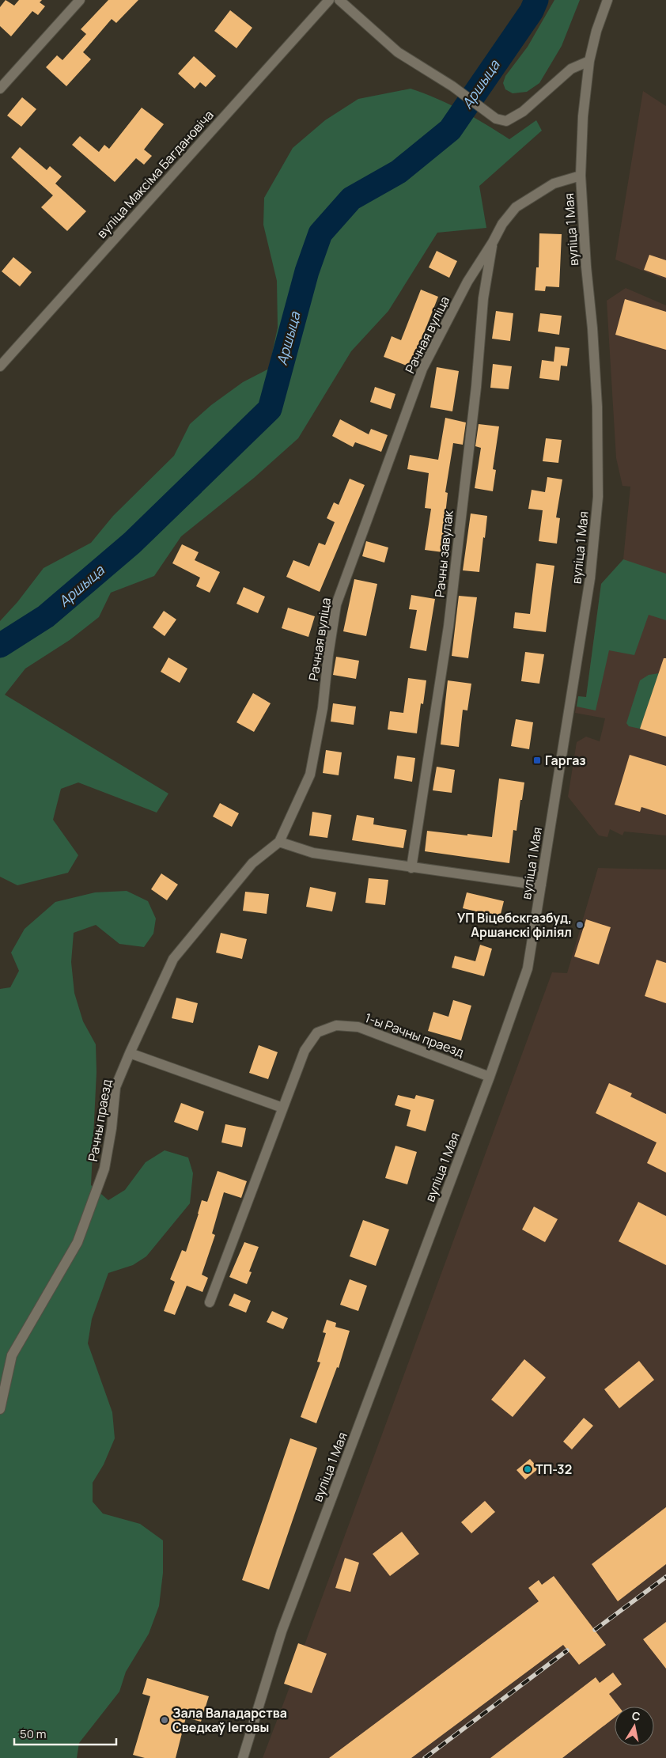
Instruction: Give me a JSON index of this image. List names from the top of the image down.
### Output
{
  "streets": {
    "street": [
      "вуліца Максіма Багдановіча",
      "вуліца 1 Мая",
      "Рачная вуліца",
      "Рачны завулак",
      "1-ы Рачны праезд",
      "Рачны праезд"
    ]
  },
  "crossings": [
    ["вуліца 1 Мая", "Рачная вуліца"],
    ["вуліца 1 Мая", "1-ы Рачны праезд"],
    ["Рачная вуліца", "Рачны завулак"],
    ["Рачная вуліца", "Рачны праезд"]
  ],
  "water": ["Аршыца"],
  "places": {
    "transit": ["Гаргаз"],
    "other": ["УП Віцебскгазбуд, Аршанскі філіял", "ТП-32", "Зала Валадарства Сведкаў Іеговы"]
  },
  "scale_bar": "50 m",
  "north": "top"
}
